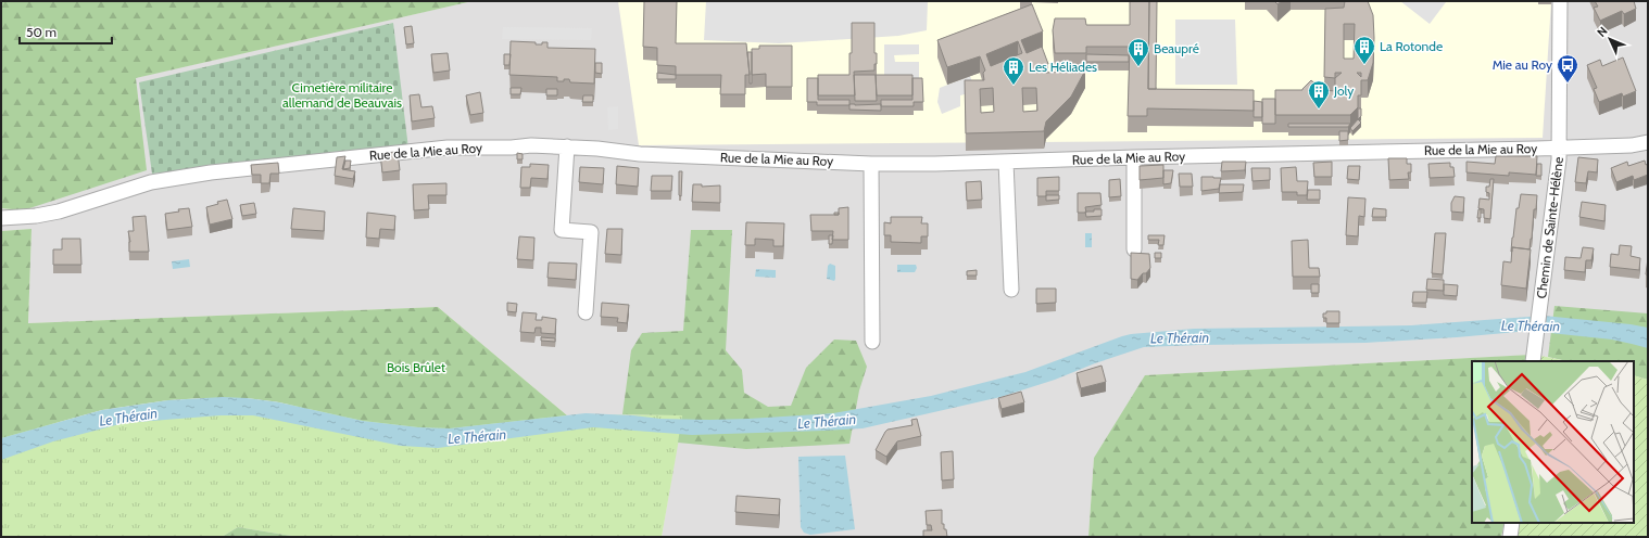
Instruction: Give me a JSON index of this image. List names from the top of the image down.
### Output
{
  "streets": {
    "street": ["Rue de la Mie au Roy", "Chemin de Sainte-Hélène"]
  },
  "crossings": [
    ["Rue de la Mie au Roy", "Chemin de Sainte-Hélène"]
  ],
  "water": ["Le Thérain"],
  "parks": ["Cimetière militaire allemand de Beauvais", "Bois Brûlet"],
  "places": {
    "building": [
      "La Rotonde",
      "Beaupré",
      "Les Héliades",
      "Joly"
    ],
    "bus stop": ["Mie au Roy"]
  },
  "scale_bar": "50 m",
  "north": "top left"
}
